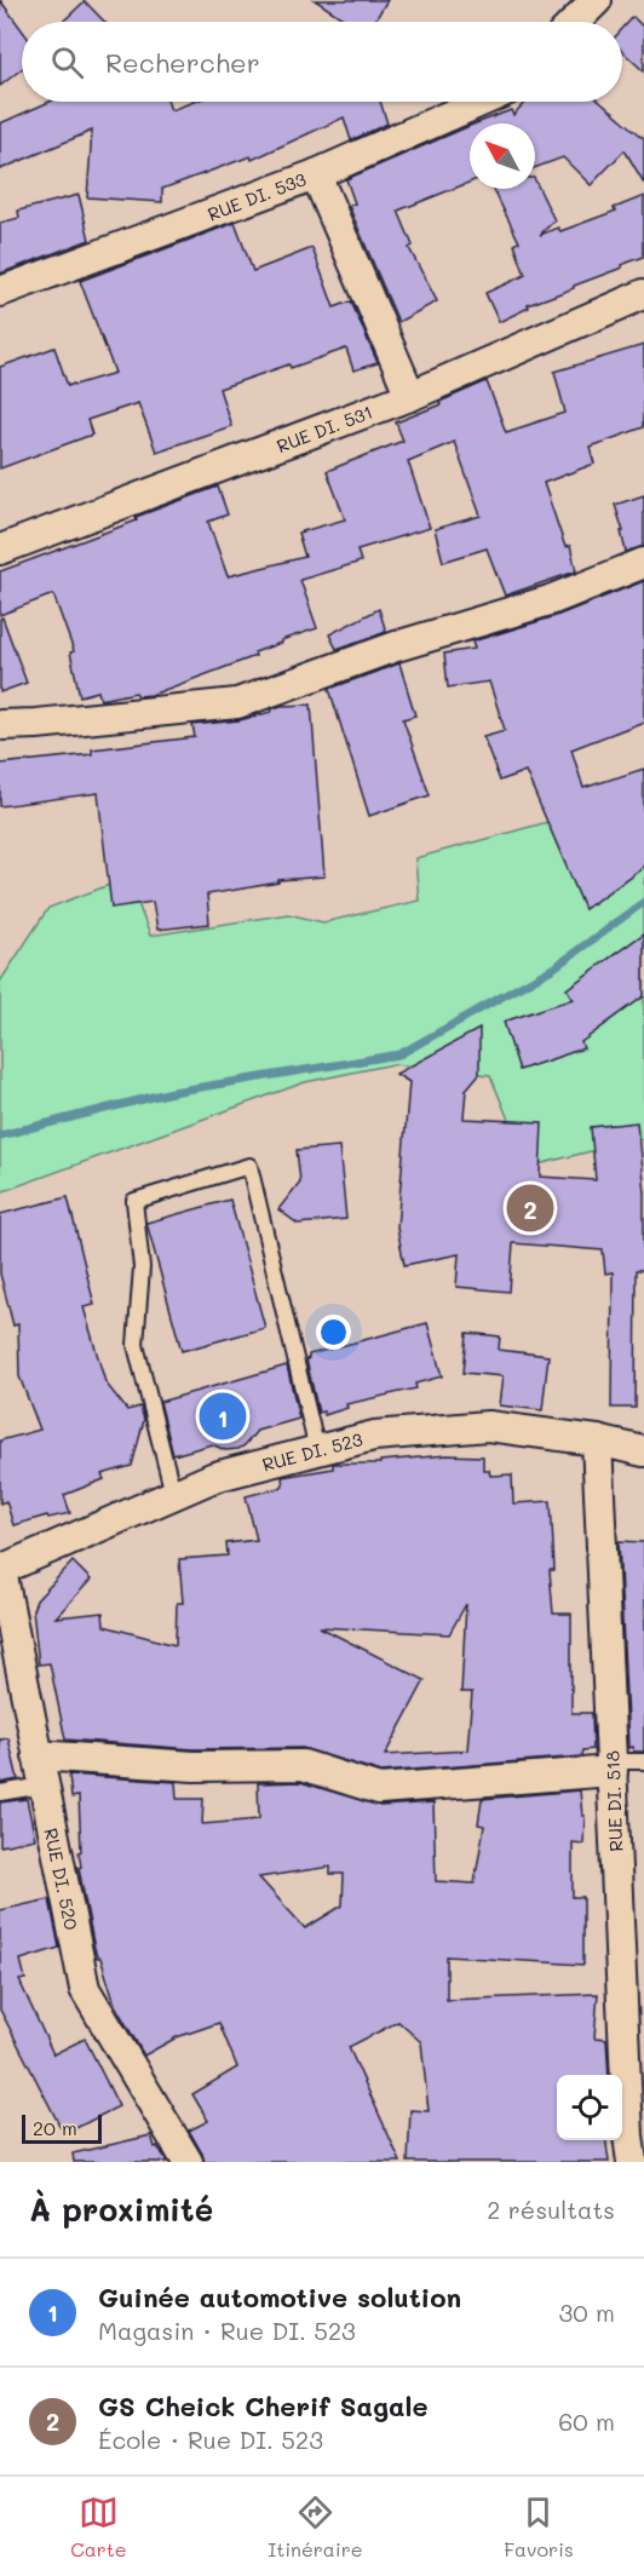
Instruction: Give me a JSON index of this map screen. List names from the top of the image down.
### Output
{
  "streets": {
    "street": [
      "RUE DI. 533",
      "RUE DI. 531",
      "RUE DI. 523",
      "RUE DI. 518",
      "RUE DI. 520"
    ]
  },
  "crossings": [
    ["RUE DI. 523", "RUE DI. 518"],
    ["RUE DI. 523", "RUE DI. 520"]
  ],
  "scale_bar": "20 m",
  "north": "top left",
  "page": {
    "search": "Rechercher",
    "pins": ["2", "1"],
    "scale": "20 m",
    "heading": ["À proximité", "2 résultats"],
    "list": [
      {
        "mark": "1",
        "name": "Guinée automotive solution",
        "note": "Magasin · Rue DI. 523",
        "value": "30 m"
      },
      {
        "mark": "2",
        "name": "GS Cheick Cherif Sagale",
        "note": "École · Rue DI. 523",
        "value": "60 m"
      }
    ],
    "nav": ["Carte", "Itinéraire", "Favoris"]
  }
}
